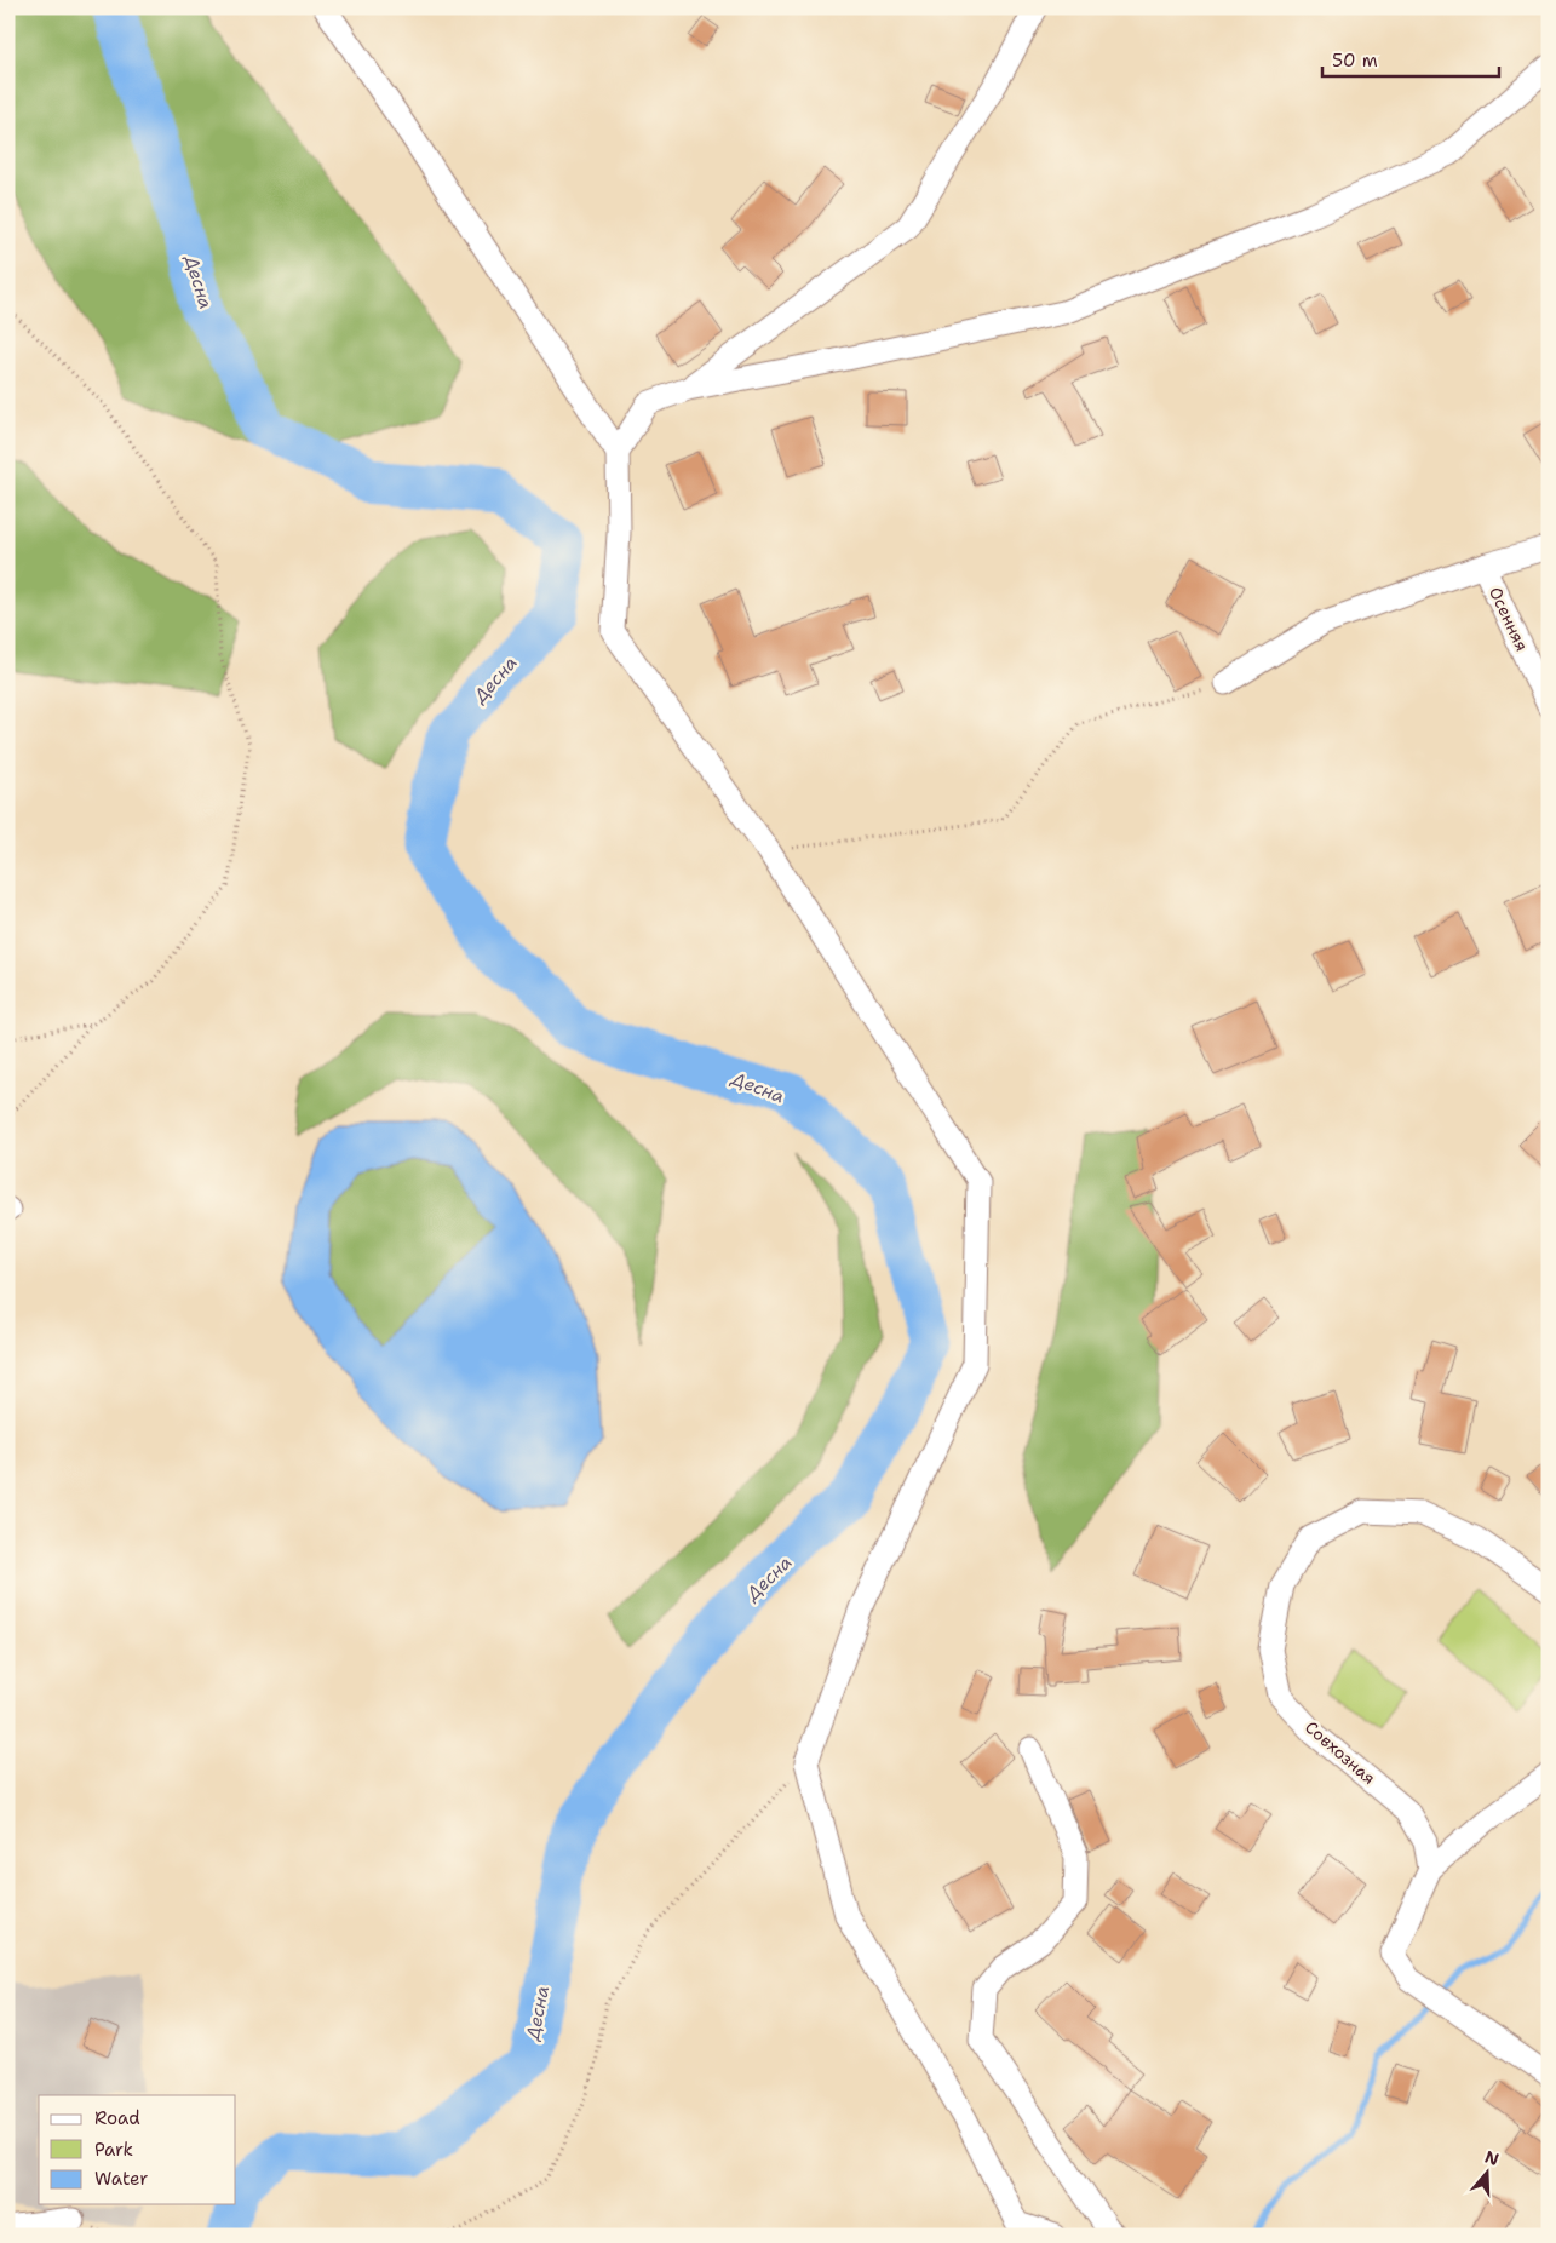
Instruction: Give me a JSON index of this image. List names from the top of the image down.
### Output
{
  "streets": {
    "street": ["Осенняя", "Совхозная"]
  },
  "water": ["Десна"],
  "legend": ["Road", "Park", "Water"],
  "scale_bar": "50 m",
  "north": "top"
}
